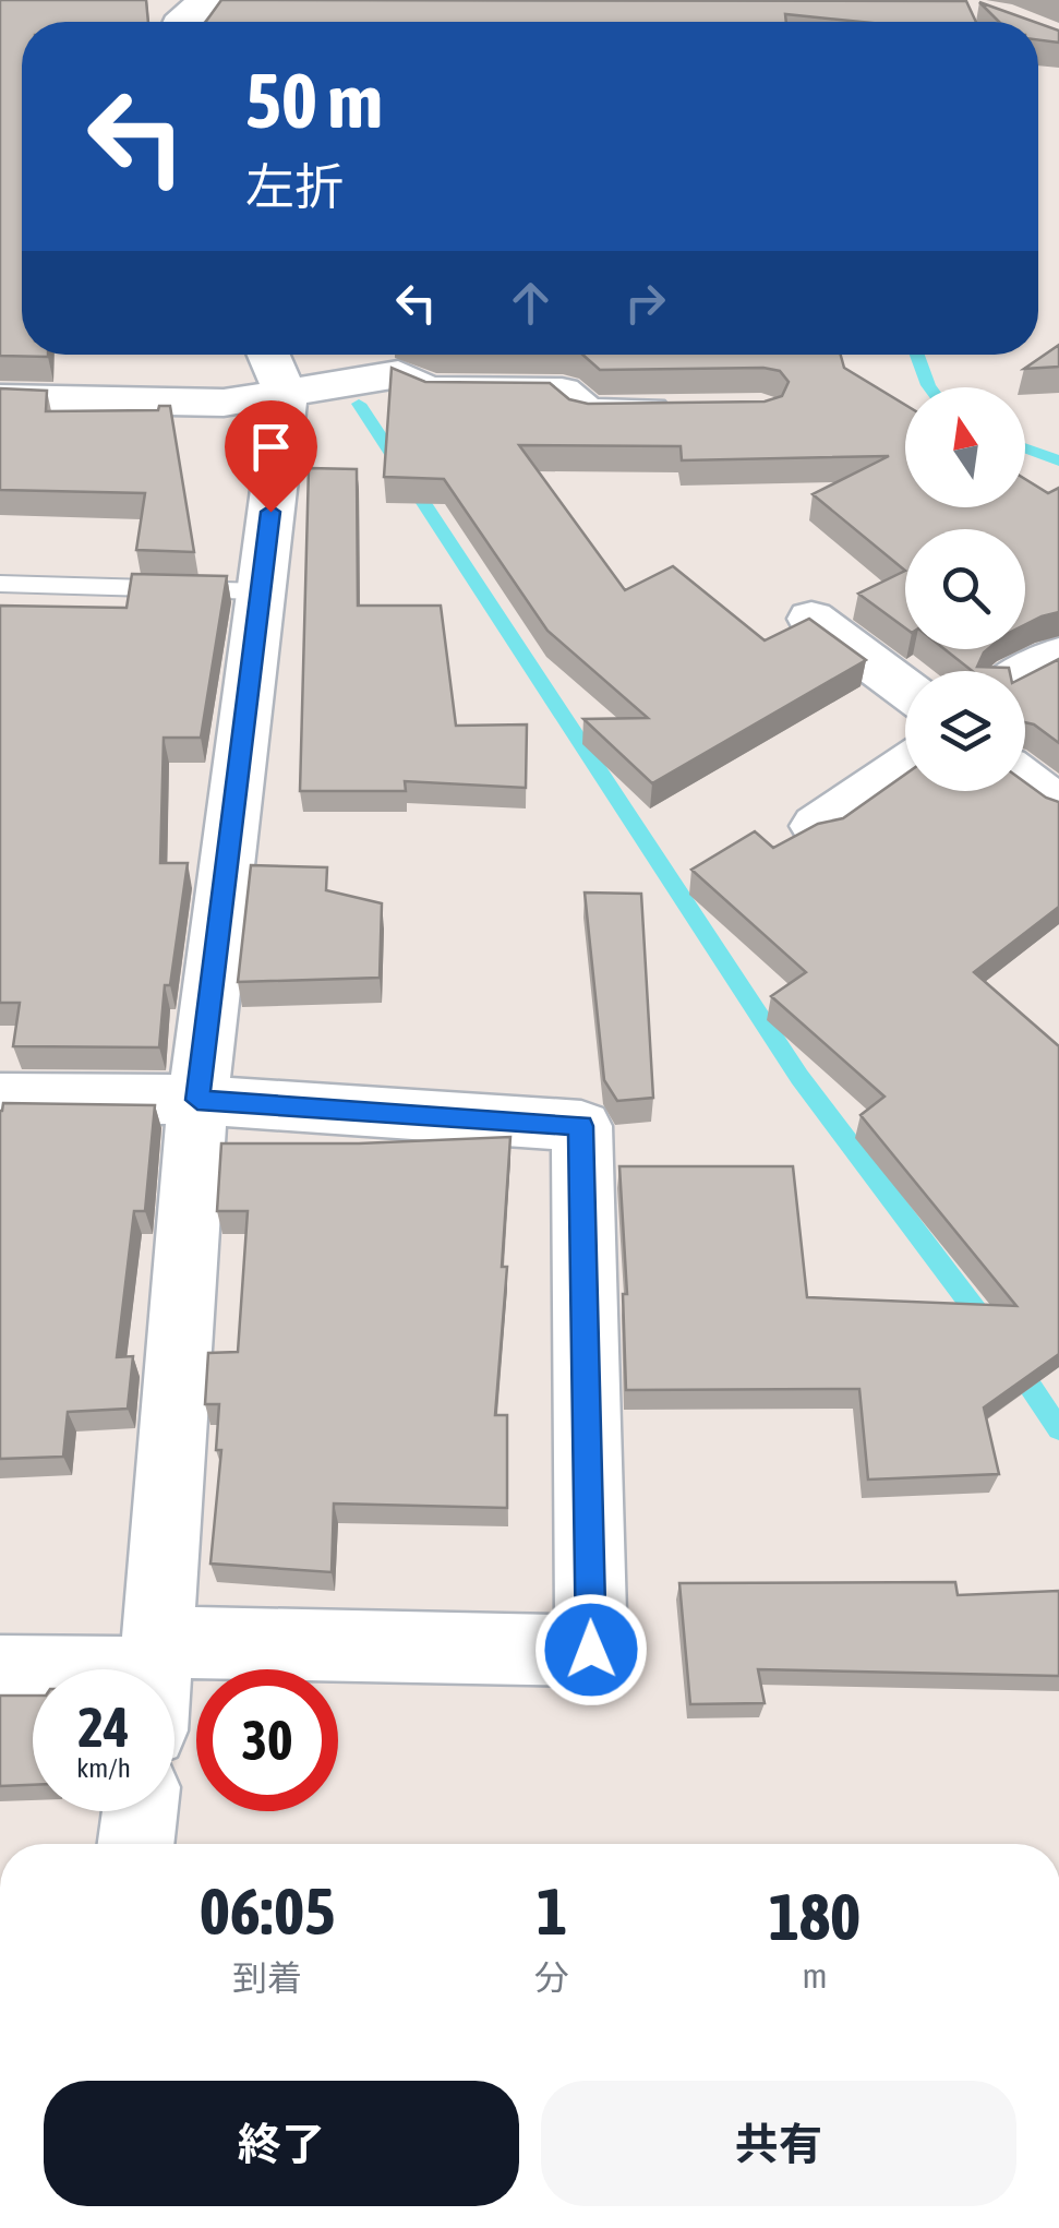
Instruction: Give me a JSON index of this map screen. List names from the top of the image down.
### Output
{
  "north": "top",
  "page": {
    "turn": ["50 m", "左折"],
    "speed": "24 km/h",
    "limit": "30",
    "eta": [
      "06:05",
      "到着",
      "1",
      "分",
      "180",
      "m"
    ],
    "buttons": ["終了", "共有"]
  }
}
